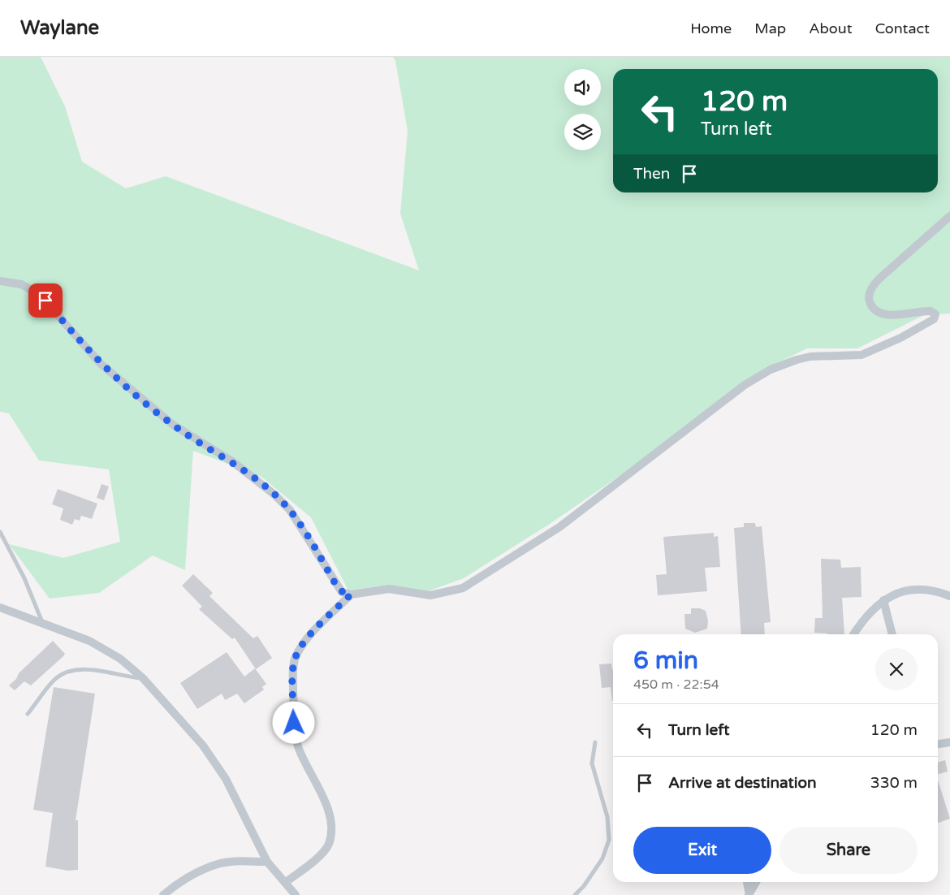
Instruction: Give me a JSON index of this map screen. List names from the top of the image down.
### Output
{
  "page": {
    "header": "Waylane",
    "nav": [
      "Home",
      "Map",
      "About",
      "Contact"
    ],
    "turn": ["120 m", "Turn left"],
    "then": "Then",
    "heading": ["6 min", "450 m · 22:54"],
    "list": [
      {
        "name": "Turn left",
        "value": "120 m"
      },
      {
        "name": "Arrive at destination",
        "value": "330 m"
      }
    ],
    "buttons": ["Exit", "Share"]
  }
}
